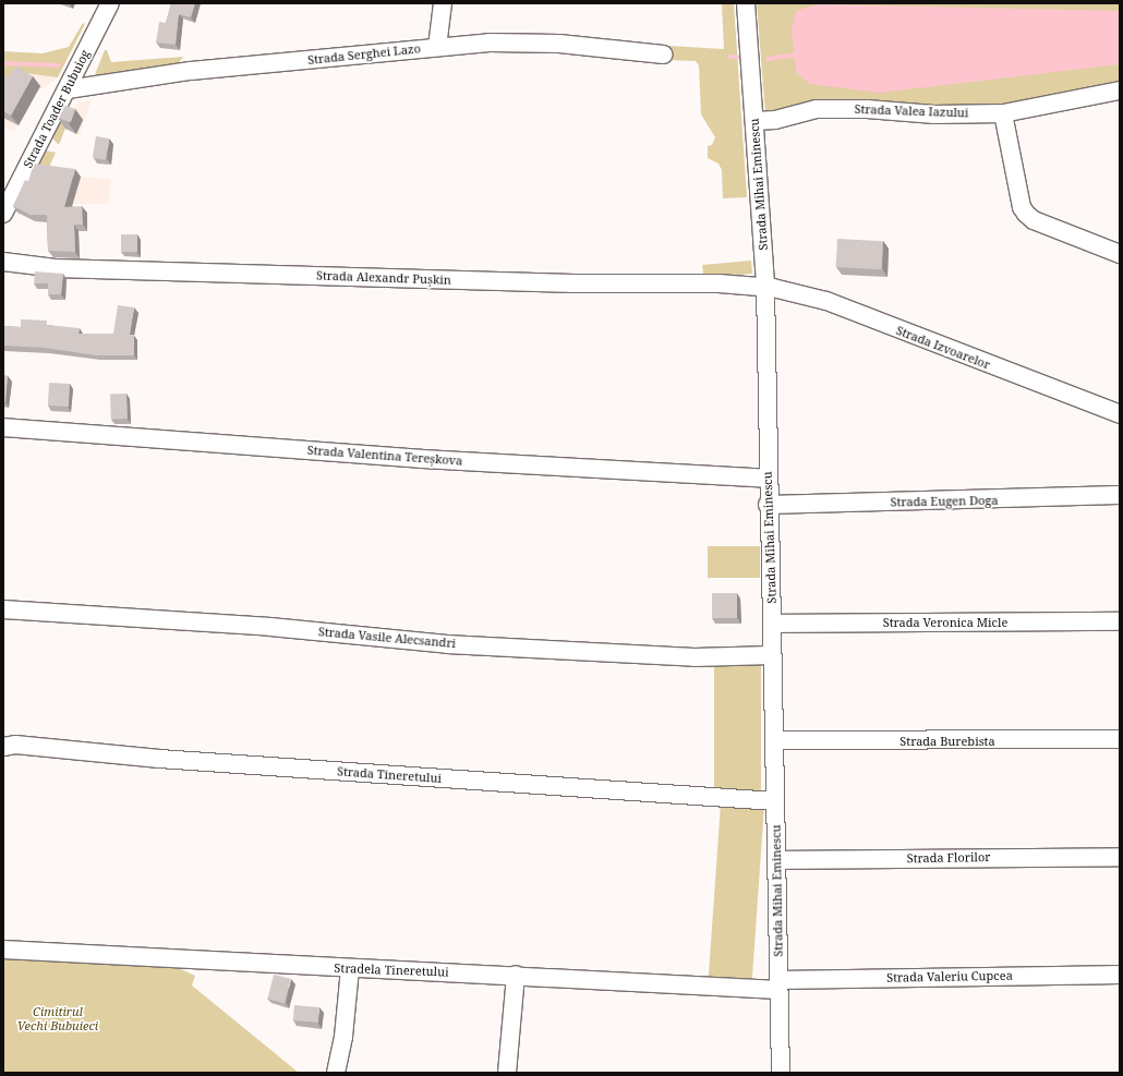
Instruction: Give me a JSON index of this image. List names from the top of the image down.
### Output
{
  "streets": {
    "street": [
      "Strada Serghei Lazo",
      "Strada Toader Bubuiog",
      "Strada Valea Iazului",
      "Strada Mihai Eminescu",
      "Strada Alexandr Pușkin",
      "Strada Izvoarelor",
      "Strada Valentina Tereșkova",
      "Strada Eugen Doga",
      "Strada Veronica Micle",
      "Strada Vasile Alecsandri",
      "Strada Burebista",
      "Strada Tineretului",
      "Strada Florilor",
      "Stradela Tineretului",
      "Strada Valeriu Cupcea"
    ]
  },
  "crossings": [
    ["Strada Serghei Lazo", "Strada Toader Bubuiog"],
    ["Strada Valea Iazului", "Strada Mihai Eminescu"],
    ["Strada Mihai Eminescu", "Strada Alexandr Pușkin"],
    ["Strada Mihai Eminescu", "Strada Izvoarelor"],
    ["Strada Mihai Eminescu", "Strada Valentina Tereșkova"],
    ["Strada Mihai Eminescu", "Strada Eugen Doga"],
    ["Strada Mihai Eminescu", "Strada Veronica Micle"],
    ["Strada Mihai Eminescu", "Strada Vasile Alecsandri"],
    ["Strada Mihai Eminescu", "Strada Burebista"],
    ["Strada Mihai Eminescu", "Strada Tineretului"],
    ["Strada Mihai Eminescu", "Strada Florilor"],
    ["Strada Mihai Eminescu", "Stradela Tineretului"],
    ["Strada Mihai Eminescu", "Strada Valeriu Cupcea"],
    ["Strada Alexandr Pușkin", "Strada Izvoarelor"],
    ["Stradela Tineretului", "Strada Valeriu Cupcea"]
  ],
  "parks": ["Cimitirul Vechi Bubuieci"]
}
